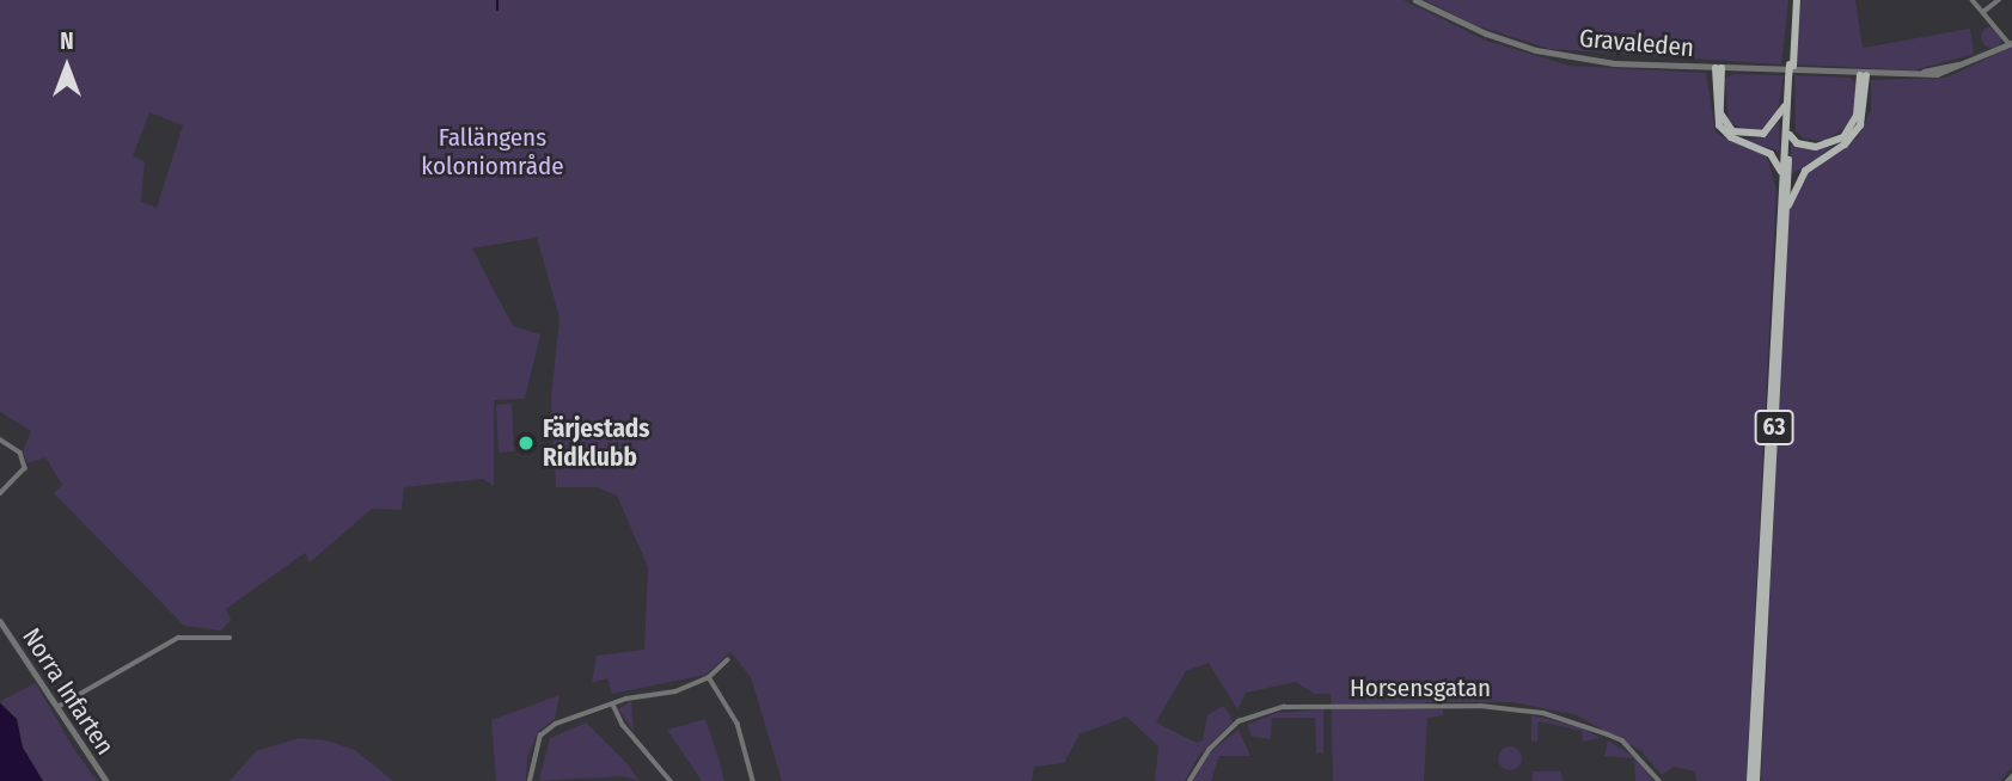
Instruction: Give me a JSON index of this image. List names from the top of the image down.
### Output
{
  "streets": {
    "main road": ["63"],
    "street": ["Gravaleden", "Horsensgatan", "Norra Infarten"]
  },
  "parks": ["Fallängens koloniområde"],
  "places": ["Färjestads Ridklubb"],
  "north": "top"
}
